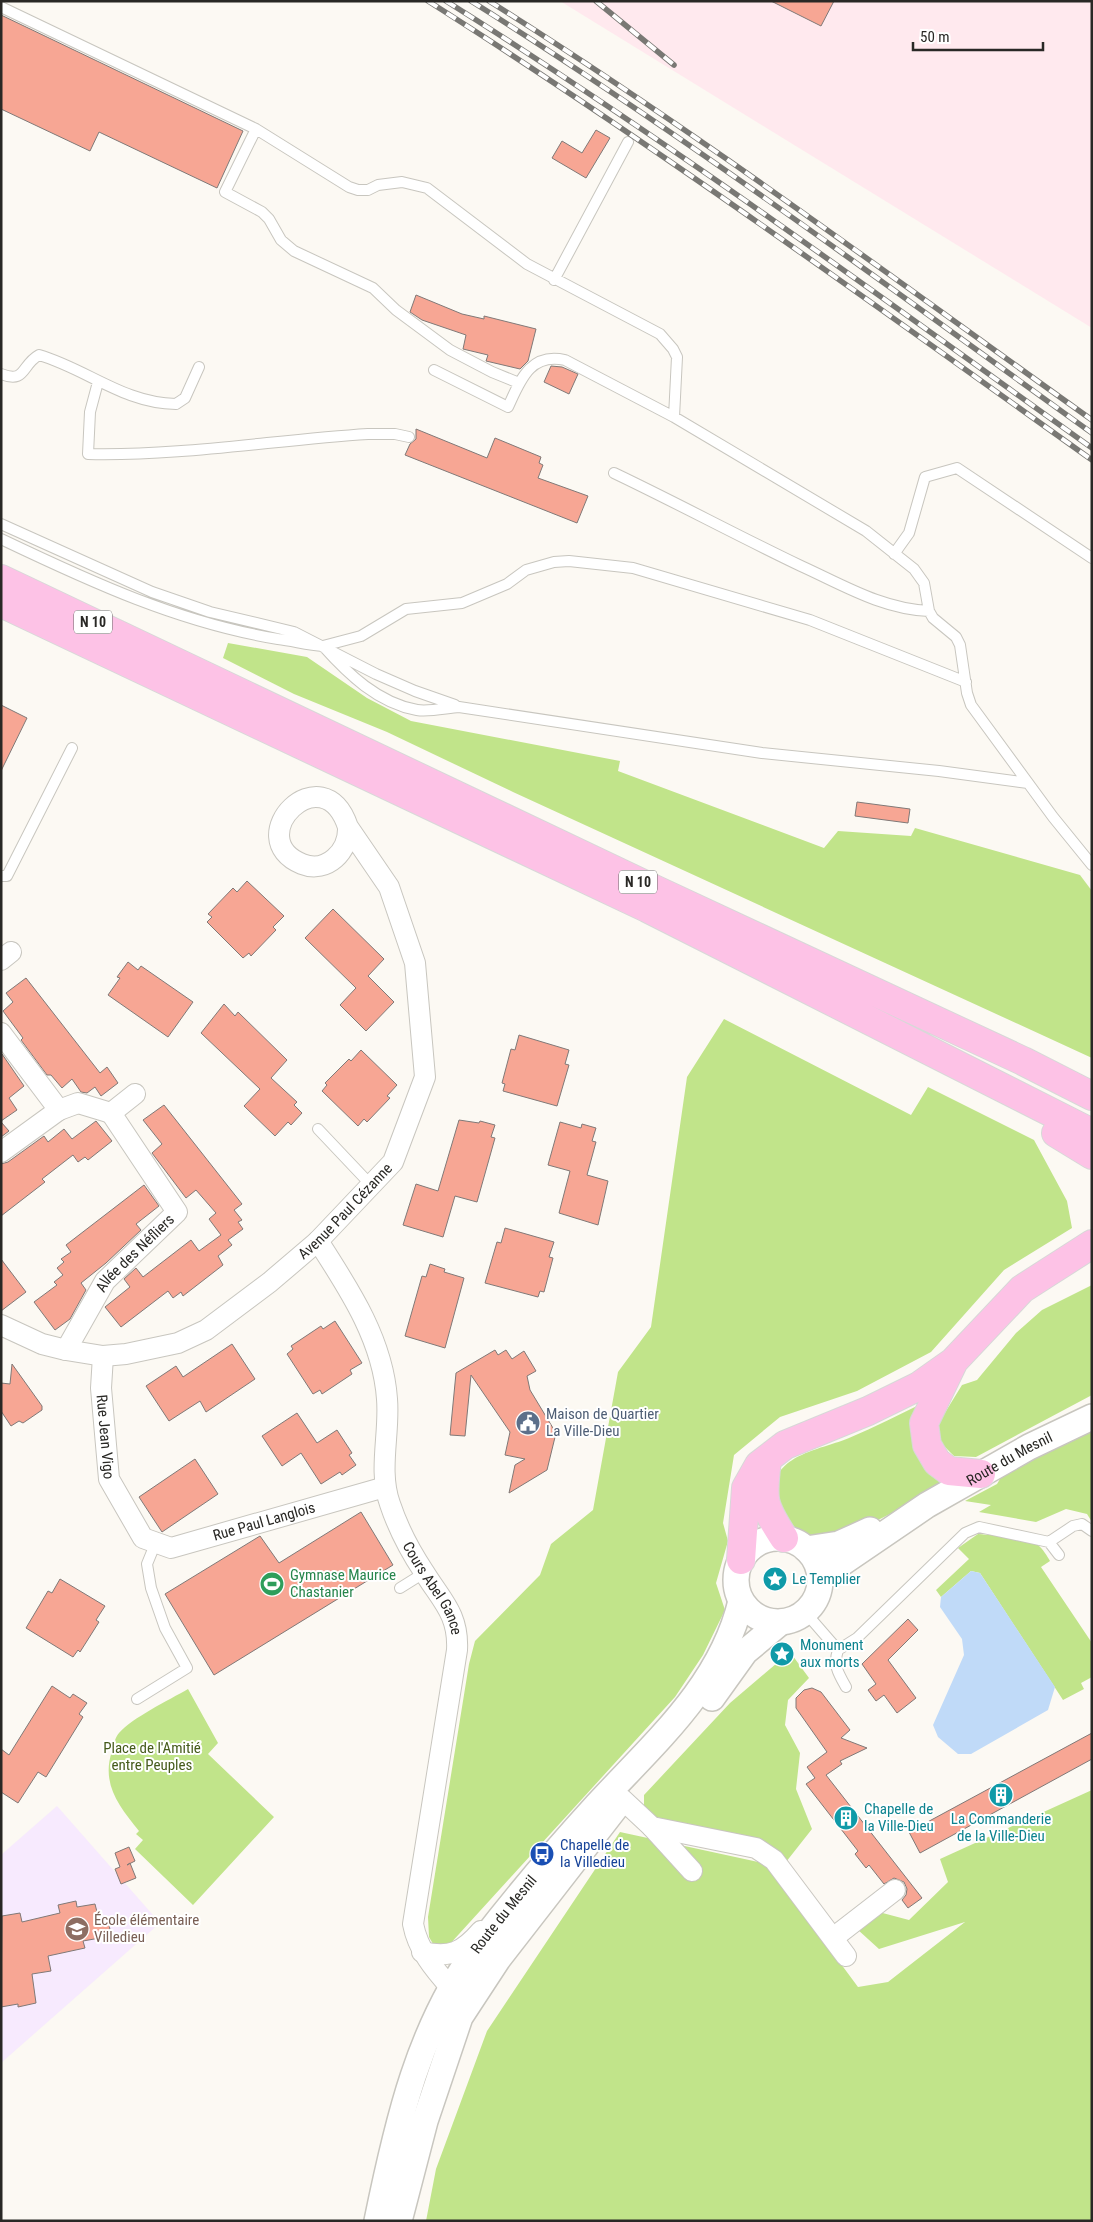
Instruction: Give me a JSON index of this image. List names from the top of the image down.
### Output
{
  "streets": {
    "main road": ["N 10"],
    "street": [
      "Avenue Paul Cézanne",
      "Allée des Néfliers",
      "Rue Jean Vigo",
      "Route du Mesnil",
      "Rue Paul Langlois",
      "Cours Abel Gance"
    ]
  },
  "crossings": [
    ["Avenue Paul Cézanne", "Allée des Néfliers"],
    ["Avenue Paul Cézanne", "Rue Jean Vigo"],
    ["Avenue Paul Cézanne", "Cours Abel Gance"],
    ["Rue Jean Vigo", "Rue Paul Langlois"],
    ["Route du Mesnil", "Cours Abel Gance"],
    ["Rue Paul Langlois", "Cours Abel Gance"]
  ],
  "parks": ["Place de l'Amitié entre Peuples"],
  "places": {
    "public building": ["Maison de Quartier La Ville-Dieu"],
    "place": ["Le Templier", "Monument aux morts"],
    "sports": ["Gymnase Maurice Chastanier"],
    "building": ["La Commanderie de la Ville-Dieu", "Chapelle de la Ville-Dieu"],
    "bus stop": ["Chapelle de la Villedieu"],
    "school or university": ["École élémentaire Villedieu"]
  },
  "scale_bar": "50 m"
}
